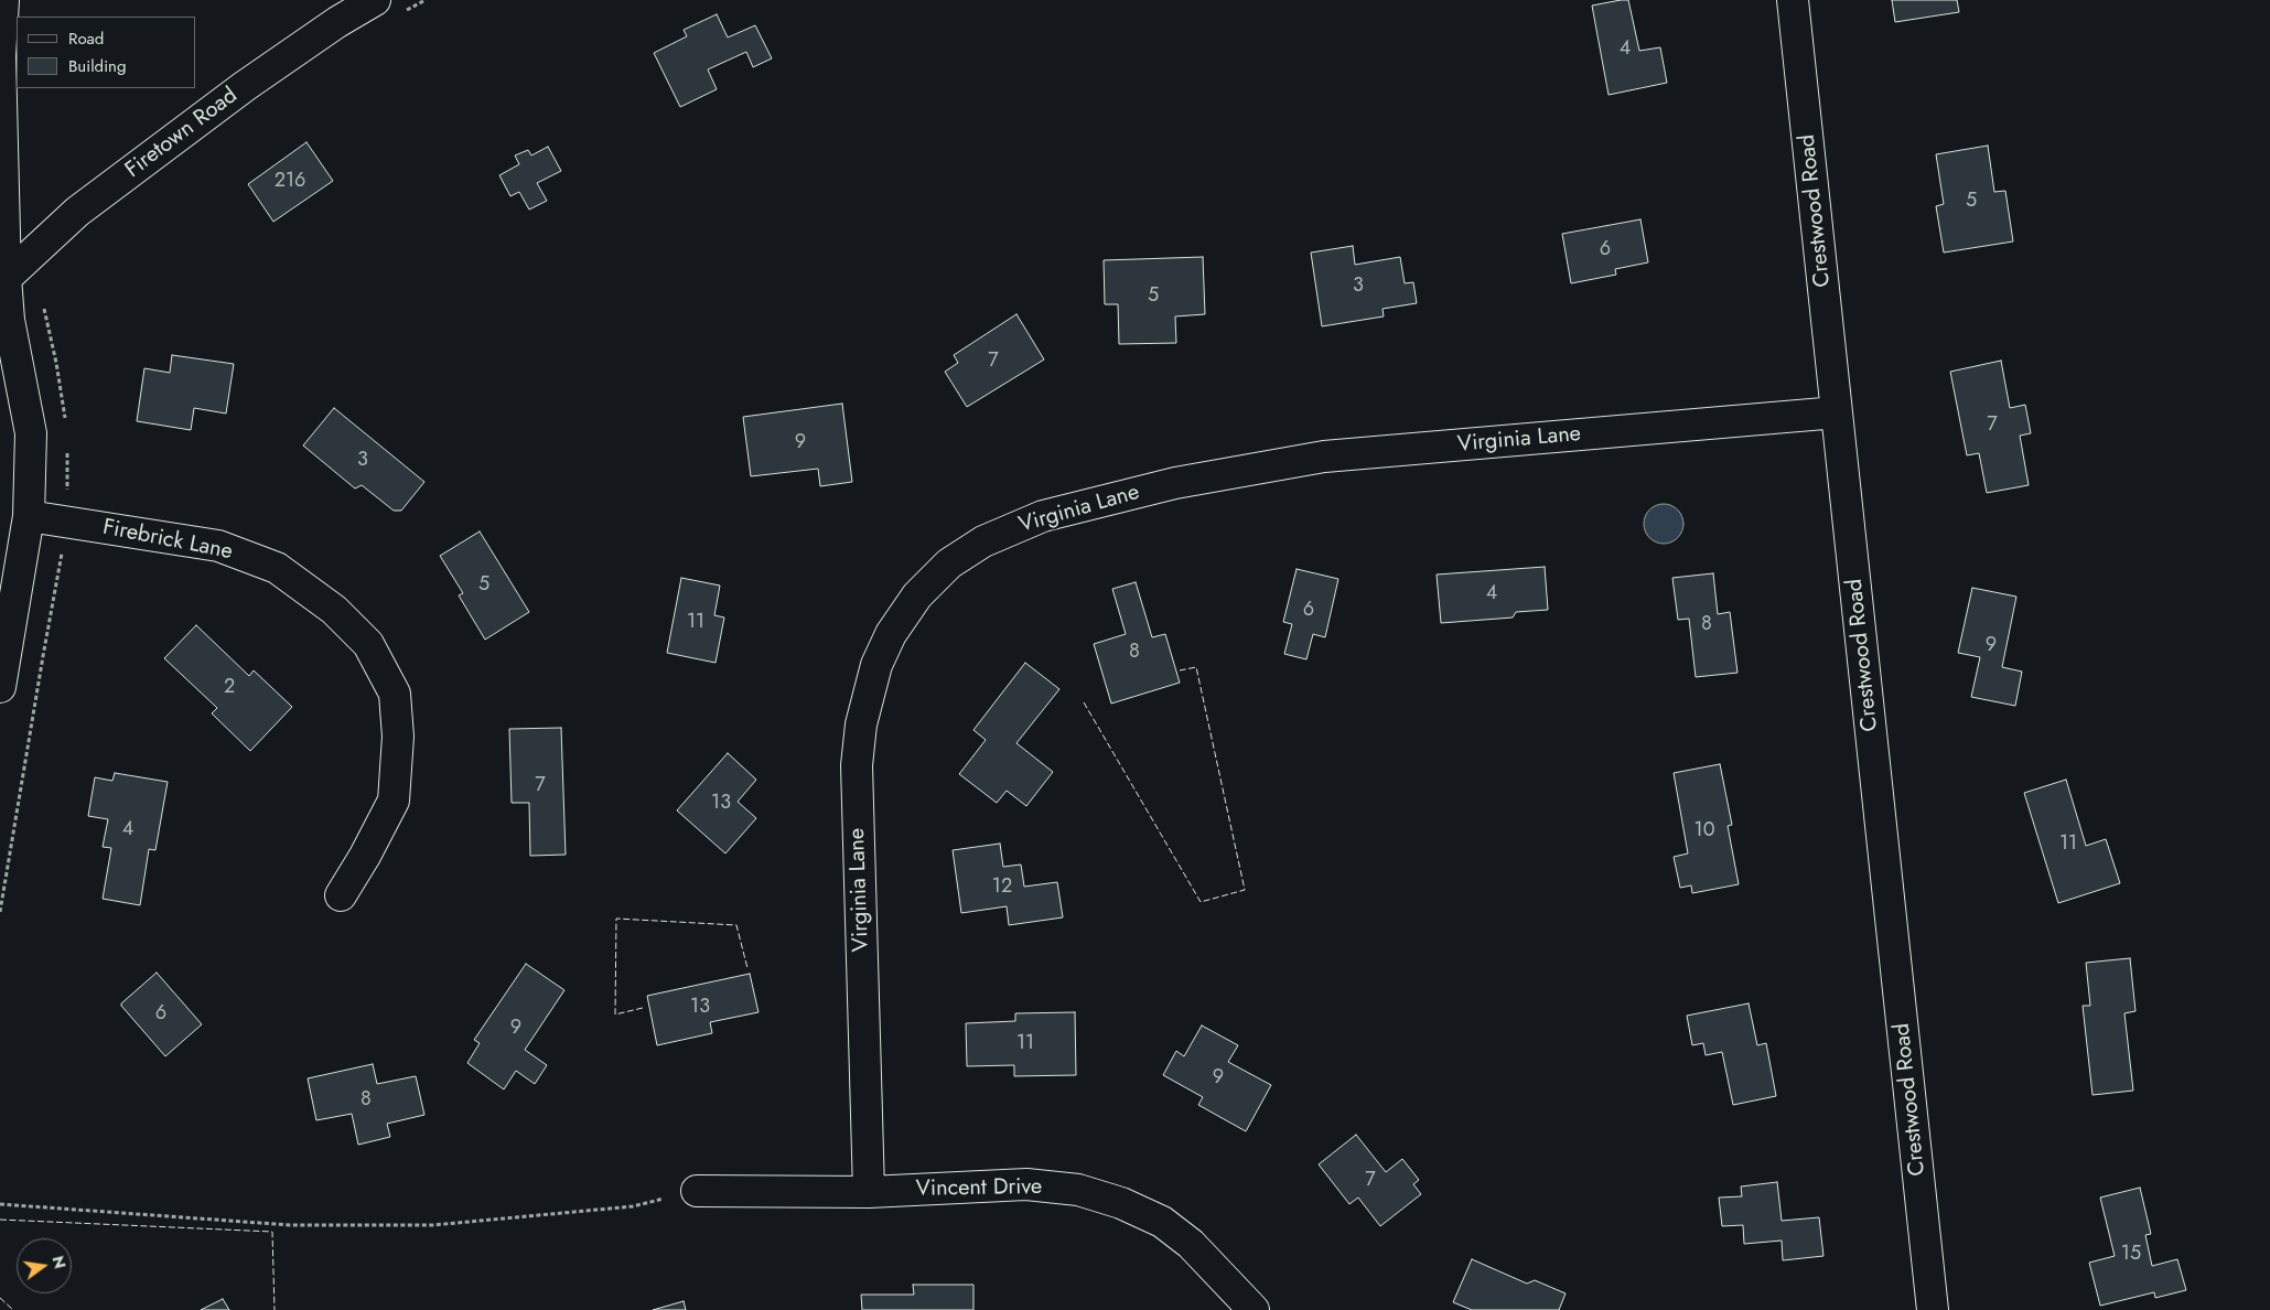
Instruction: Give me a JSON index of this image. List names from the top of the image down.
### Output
{
  "streets": {
    "street": [
      "Firetown Road",
      "Crestwood Road",
      "Virginia Lane",
      "Firebrick Lane",
      "Vincent Drive"
    ]
  },
  "crossings": [
    ["Crestwood Road", "Virginia Lane"],
    ["Virginia Lane", "Vincent Drive"]
  ],
  "house_numbers": [
    "4",
    "216",
    "5",
    "6",
    "3",
    "5",
    "7",
    "7",
    "9",
    "3",
    "5",
    "4",
    "6",
    "11",
    "8",
    "9",
    "8",
    "2",
    "7",
    "13",
    "4",
    "10",
    "11",
    "12",
    "13",
    "6",
    "9",
    "11",
    "9",
    "8",
    "7",
    "15"
  ],
  "legend": ["Road", "Building"],
  "north": "right"
}
